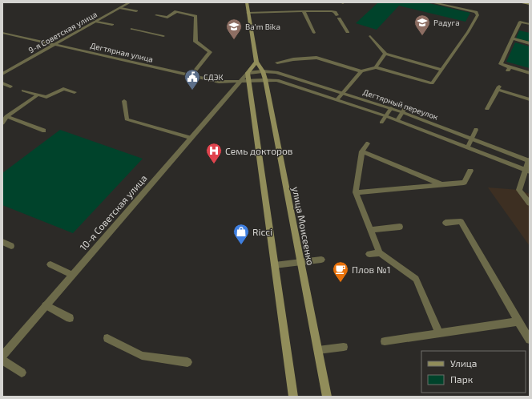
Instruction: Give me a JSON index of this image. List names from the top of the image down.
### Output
{
  "streets": {
    "street": [
      "9-я Советская улица",
      "Дегтярная улица",
      "Дегтярный переулок",
      "10-я Советская улица",
      "улица Моисеенко"
    ]
  },
  "crossings": [
    ["9-я Советская улица", "Дегтярная улица"],
    ["Дегтярная улица", "Дегтярный переулок"],
    ["Дегтярная улица", "10-я Советская улица"],
    ["Дегтярная улица", "улица Моисеенко"],
    ["Дегтярный переулок", "улица Моисеенко"]
  ],
  "places": {
    "school or university": ["Радуга", "Ba'm Bika"],
    "public building": ["СДЭК"],
    "hospital": ["Семь докторов"],
    "shop": ["Ricci"],
    "cafe": ["Плов №1"]
  },
  "legend": ["Улица", "Парк"]
}
